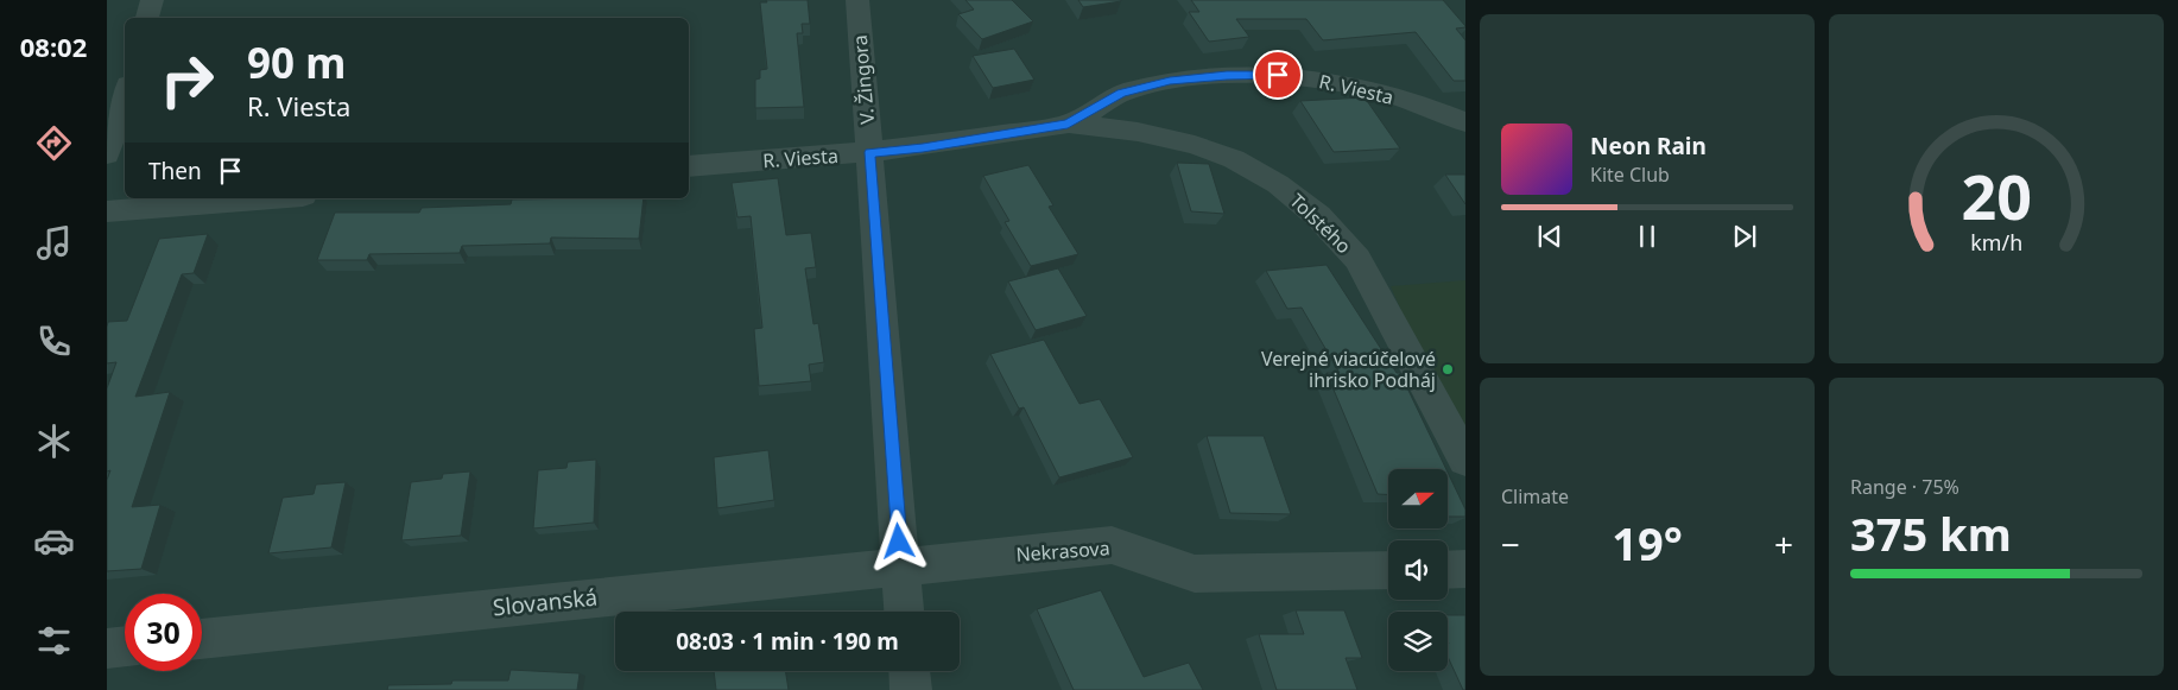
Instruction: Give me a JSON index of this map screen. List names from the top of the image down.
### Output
{
  "streets": {
    "street": [
      "V. Žingora",
      "R. Viesta",
      "Tolstého",
      "Nekrasova",
      "Slovanská"
    ]
  },
  "crossings": [
    ["V. Žingora", "R. Viesta"],
    ["V. Žingora", "Nekrasova"],
    ["V. Žingora", "Slovanská"],
    ["R. Viesta", "Tolstého"],
    ["Nekrasova", "Slovanská"]
  ],
  "places": ["Verejné viacúčelové ihrisko Podháj"],
  "north": "right",
  "page": {
    "tabs": "08:02",
    "turn": ["90 m", "R. Viesta"],
    "song": ["Neon Rain", "Kite Club"],
    "then": "Then",
    "tile": [
      "Climate",
      ["Range · 75%", "375 km"]
    ],
    "heat": ["−", "19°", "+"],
    "limit": "30",
    "trip": "08:03 · 1 min · 190 m",
    "gauge": ["20", "km/h"]
  }
}
